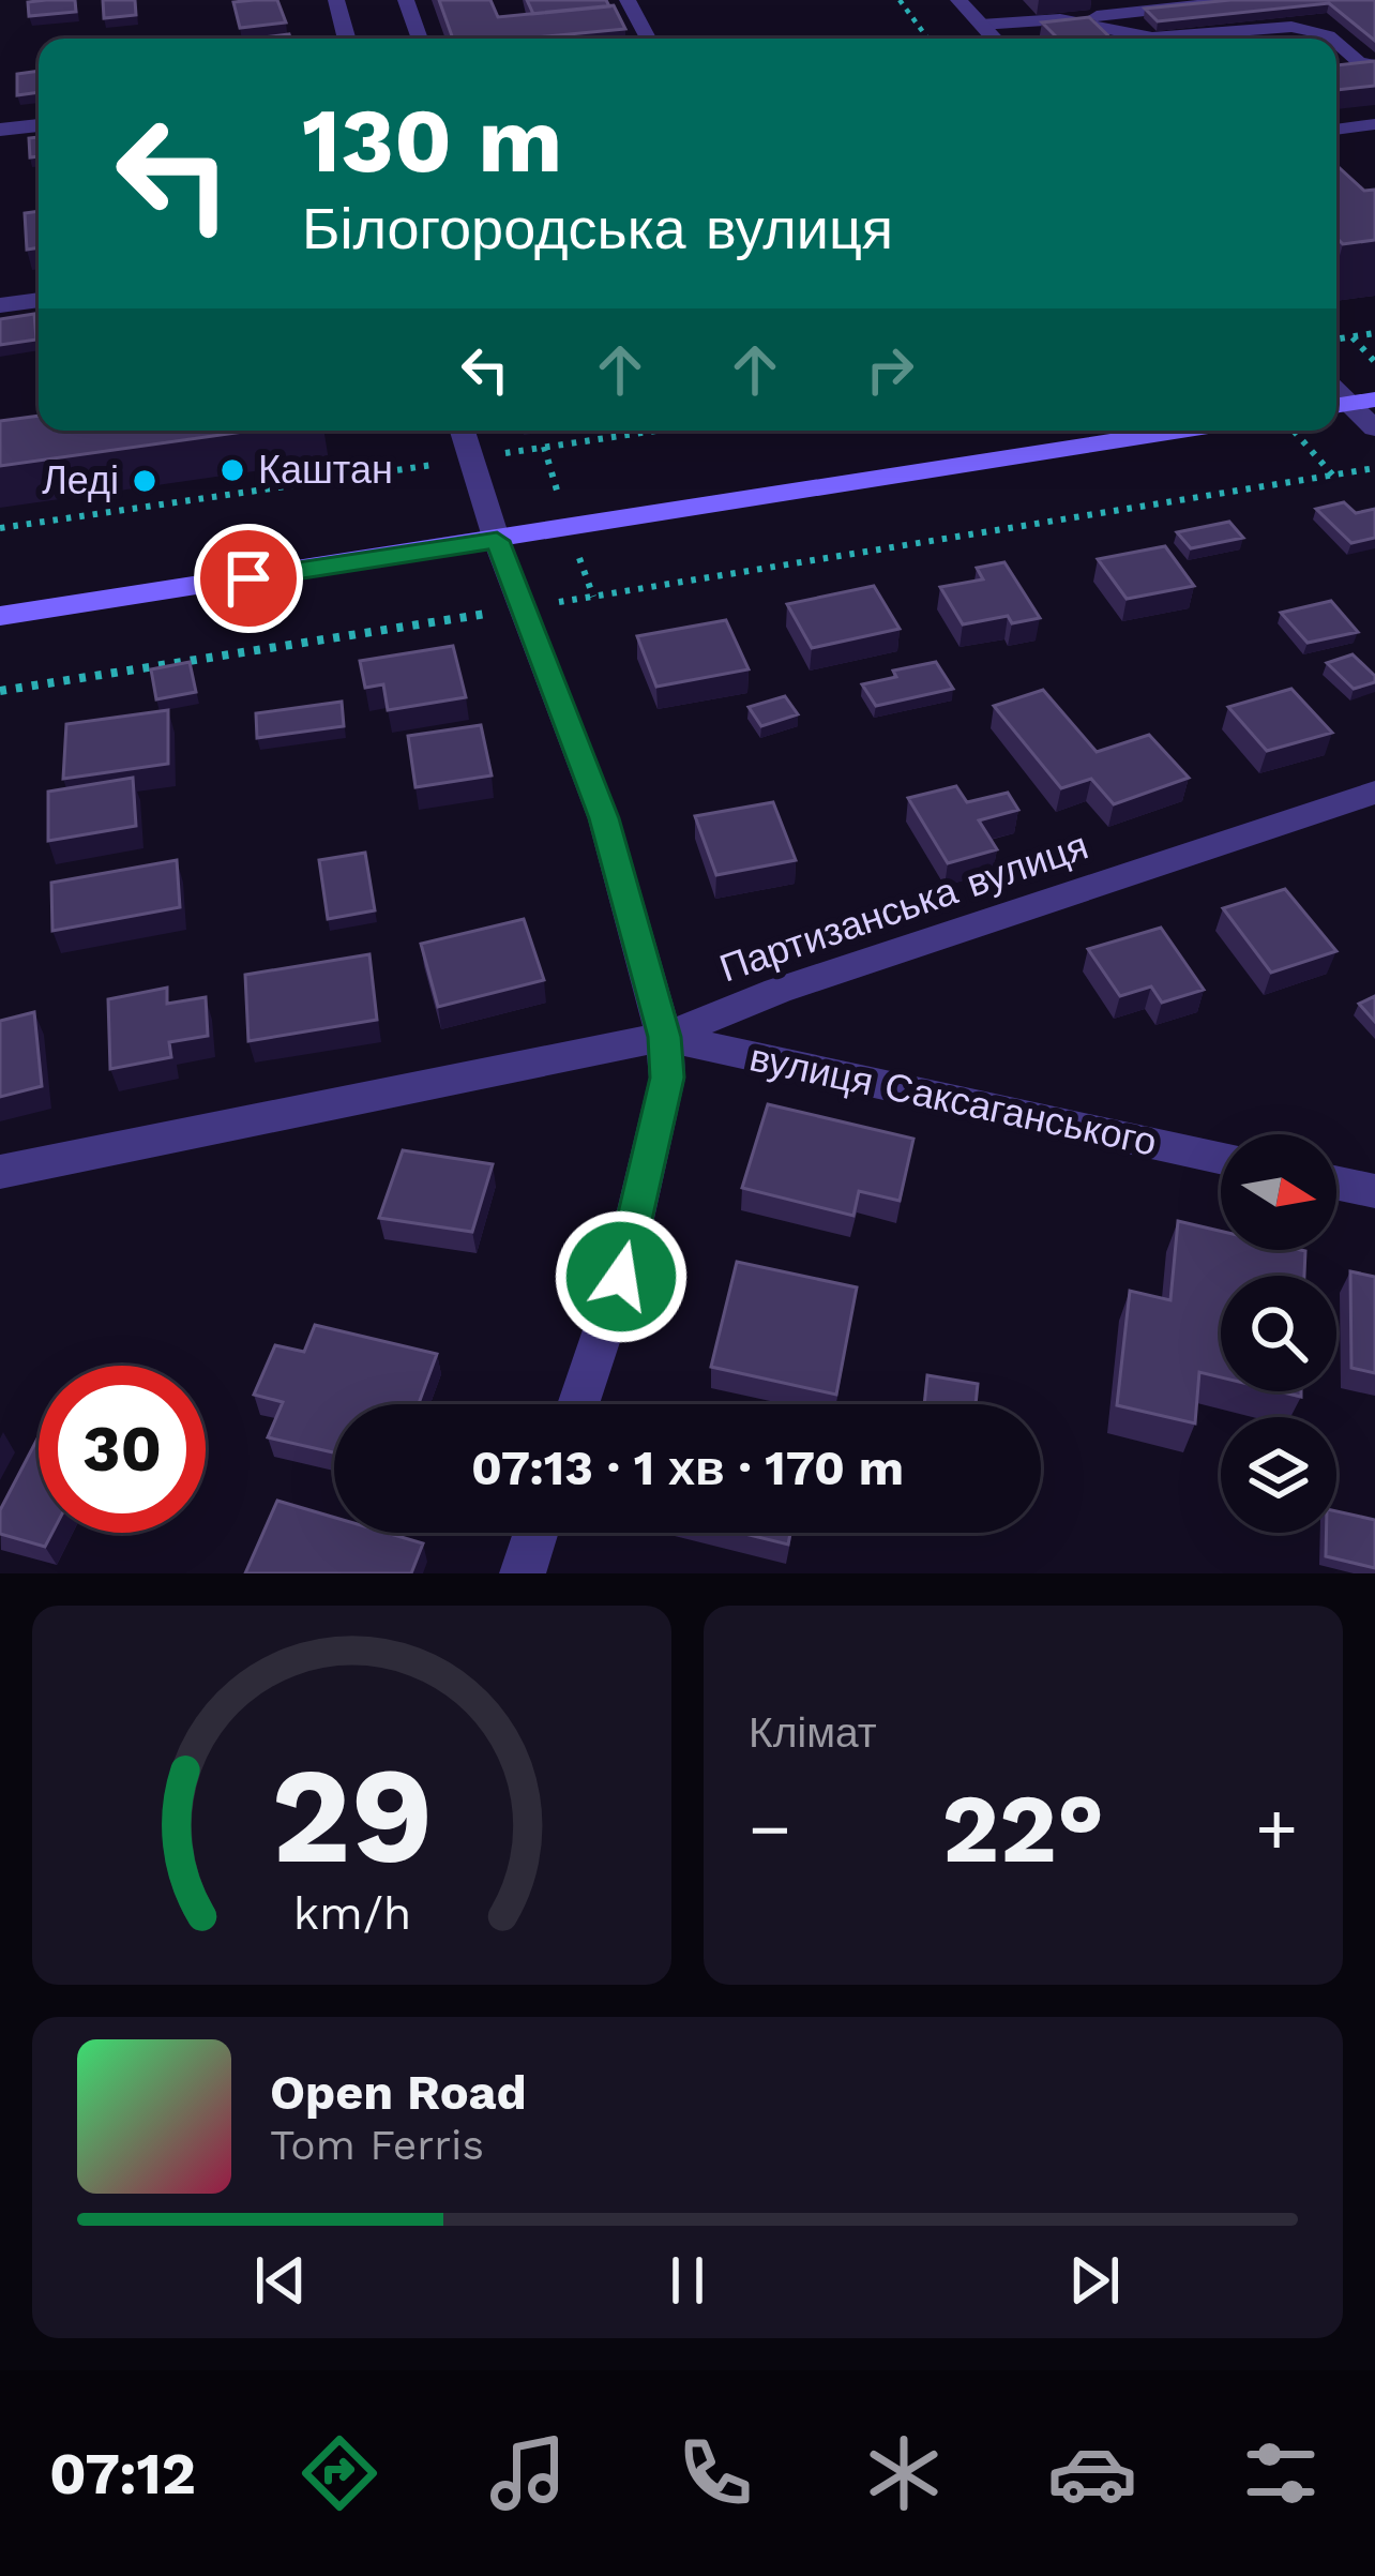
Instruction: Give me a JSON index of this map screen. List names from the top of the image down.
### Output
{
  "streets": {
    "street": ["Партизанська вулиця", "вулиця Саксаганського"]
  },
  "crossings": [
    ["Партизанська вулиця", "вулиця Саксаганського"]
  ],
  "places": ["Каштан", "Леді"],
  "north": "right",
  "page": {
    "turn": ["130 m", "Білогородська вулиця"],
    "limit": "30",
    "trip": "07:13 · 1 хв · 170 m",
    "tile": "Клімат",
    "heat": ["−", "22°", "+"],
    "song": ["Open Road", "Tom Ferris"],
    "tabs": "07:12",
    "gauge": ["29", "km/h"]
  }
}
